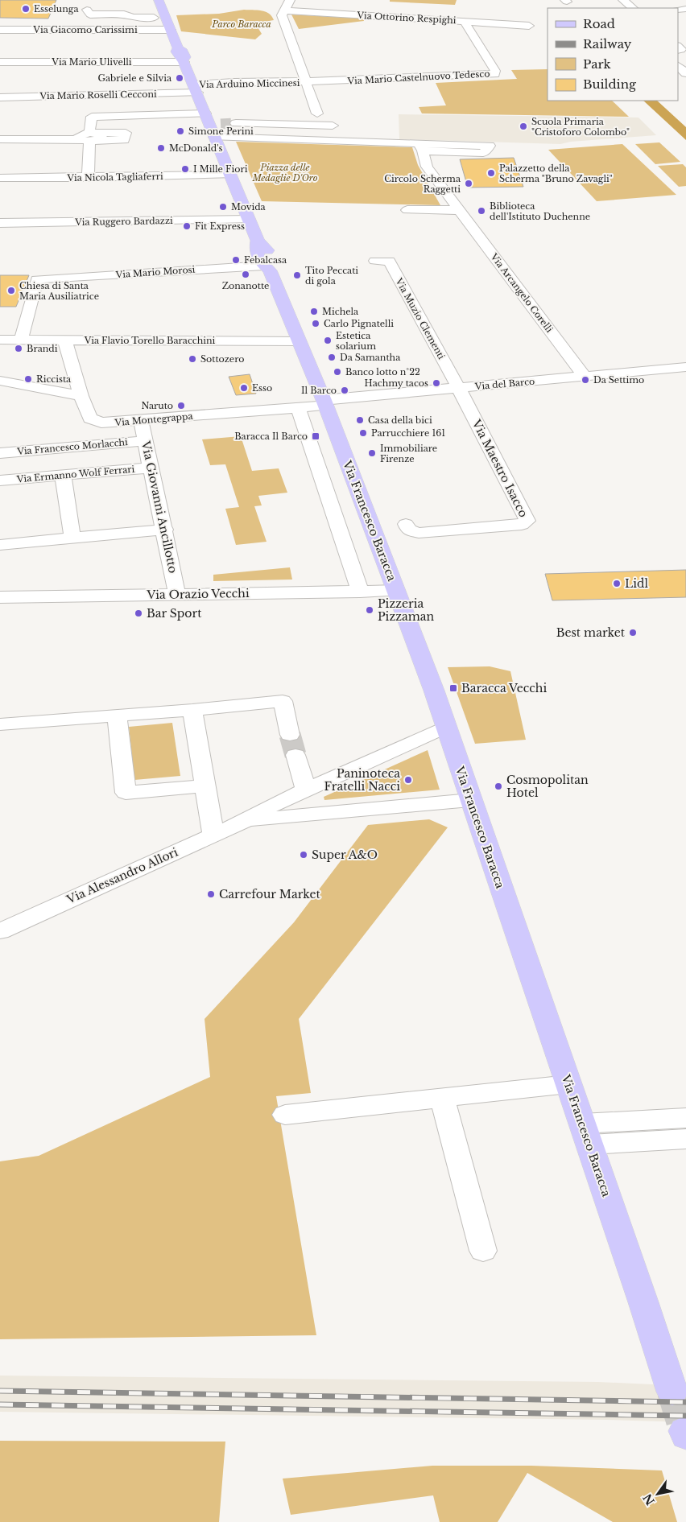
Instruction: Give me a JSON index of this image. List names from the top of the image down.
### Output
{
  "streets": {
    "main road": ["Via Francesco Baracca"],
    "street": [
      "Via Ottorino Respighi",
      "Via Giacomo Carissimi",
      "Via Mario Ulivelli",
      "Via Mario Castelnuovo Tedesco",
      "Via Arduino Miccinesi",
      "Via Mario Roselli Cecconi",
      "Via Nicola Tagliaferri",
      "Via Ruggero Bardazzi",
      "Via Mario Morosi",
      "Via Arcangelo Corelli",
      "Via Muzio Clementi",
      "Via Flavio Torello Baracchini",
      "Via del Barco",
      "Via Montegrappa",
      "Via Francesco Morlacchi",
      "Via Maestro Isacco",
      "Via Ermanno Wolf Ferrari",
      "Via Giovanni Ancillotto",
      "Via Orazio Vecchi",
      "Via Alessandro Allori"
    ]
  },
  "crossings": [
    ["Via Ottorino Respighi", "Via Mario Castelnuovo Tedesco"],
    ["Via Giacomo Carissimi", "Via Francesco Baracca"],
    ["Via Mario Ulivelli", "Via Francesco Baracca"],
    ["Via Mario Castelnuovo Tedesco", "Via Arduino Miccinesi"],
    ["Via Arduino Miccinesi", "Via Mario Roselli Cecconi"],
    ["Via Arduino Miccinesi", "Via Francesco Baracca"],
    ["Via Mario Roselli Cecconi", "Via Francesco Baracca"],
    ["Via Nicola Tagliaferri", "Via Francesco Baracca"],
    ["Via Ruggero Bardazzi", "Via Francesco Baracca"],
    ["Via Mario Morosi", "Via Flavio Torello Baracchini"],
    ["Via Mario Morosi", "Via Francesco Baracca"],
    ["Via Arcangelo Corelli", "Via del Barco"],
    ["Via Arcangelo Corelli", "Via Francesco Baracca"],
    ["Via Muzio Clementi", "Via del Barco"],
    ["Via Muzio Clementi", "Via Maestro Isacco"],
    ["Via Flavio Torello Baracchini", "Via Montegrappa"],
    ["Via Flavio Torello Baracchini", "Via Francesco Baracca"],
    ["Via del Barco", "Via Montegrappa"],
    ["Via del Barco", "Via Maestro Isacco"],
    ["Via del Barco", "Via Francesco Baracca"],
    ["Via Montegrappa", "Via Giovanni Ancillotto"],
    ["Via Montegrappa", "Via Francesco Baracca"],
    ["Via Francesco Morlacchi", "Via Giovanni Ancillotto"],
    ["Via Ermanno Wolf Ferrari", "Via Giovanni Ancillotto"],
    ["Via Giovanni Ancillotto", "Via Orazio Vecchi"],
    ["Via Francesco Baracca", "Via Orazio Vecchi"],
    ["Via Francesco Baracca", "Via Alessandro Allori"]
  ],
  "parks": ["Parco Baracca", "Piazza delle Medaglie D'Oro"],
  "places": {
    "other": [
      "Esselunga",
      "Gabriele e Silvia",
      "Scuola Primaria \"Cristoforo Colombo\"",
      "Simone Perini",
      "McDonald's",
      "I Mille Fiori",
      "Palazzetto della Scherma \"Bruno Zavagli\"",
      "Circolo Scherma Raggetti",
      "Movida",
      "Biblioteca dell'Istituto Duchenne",
      "Fit Express",
      "Febalcasa",
      "Zonanotte",
      "Tito Peccati di gola",
      "Chiesa di Santa Maria Ausiliatrice",
      "Michela",
      "Carlo Pignatelli",
      "Estetica solarium",
      "Brandi",
      "Da Samantha",
      "Sottozero",
      "Banco lotto n°22",
      "Riccista",
      "Da Settimo",
      "Hachmy tacos",
      "Esso",
      "Il Barco",
      "Naruto",
      "Casa della bici",
      "Parrucchiere 161",
      "Immobiliare Firenze",
      "Lidl",
      "Pizzeria Pizzaman",
      "Bar Sport",
      "Best market",
      "Paninoteca Fratelli Nacci",
      "Cosmopolitan Hotel",
      "Super A&O",
      "Carrefour Market"
    ],
    "transit": ["Baracca Il Barco", "Baracca Vecchi"]
  },
  "legend": [
    "Road",
    "Railway",
    "Park",
    "Building"
  ],
  "north": "bottom left"
}
